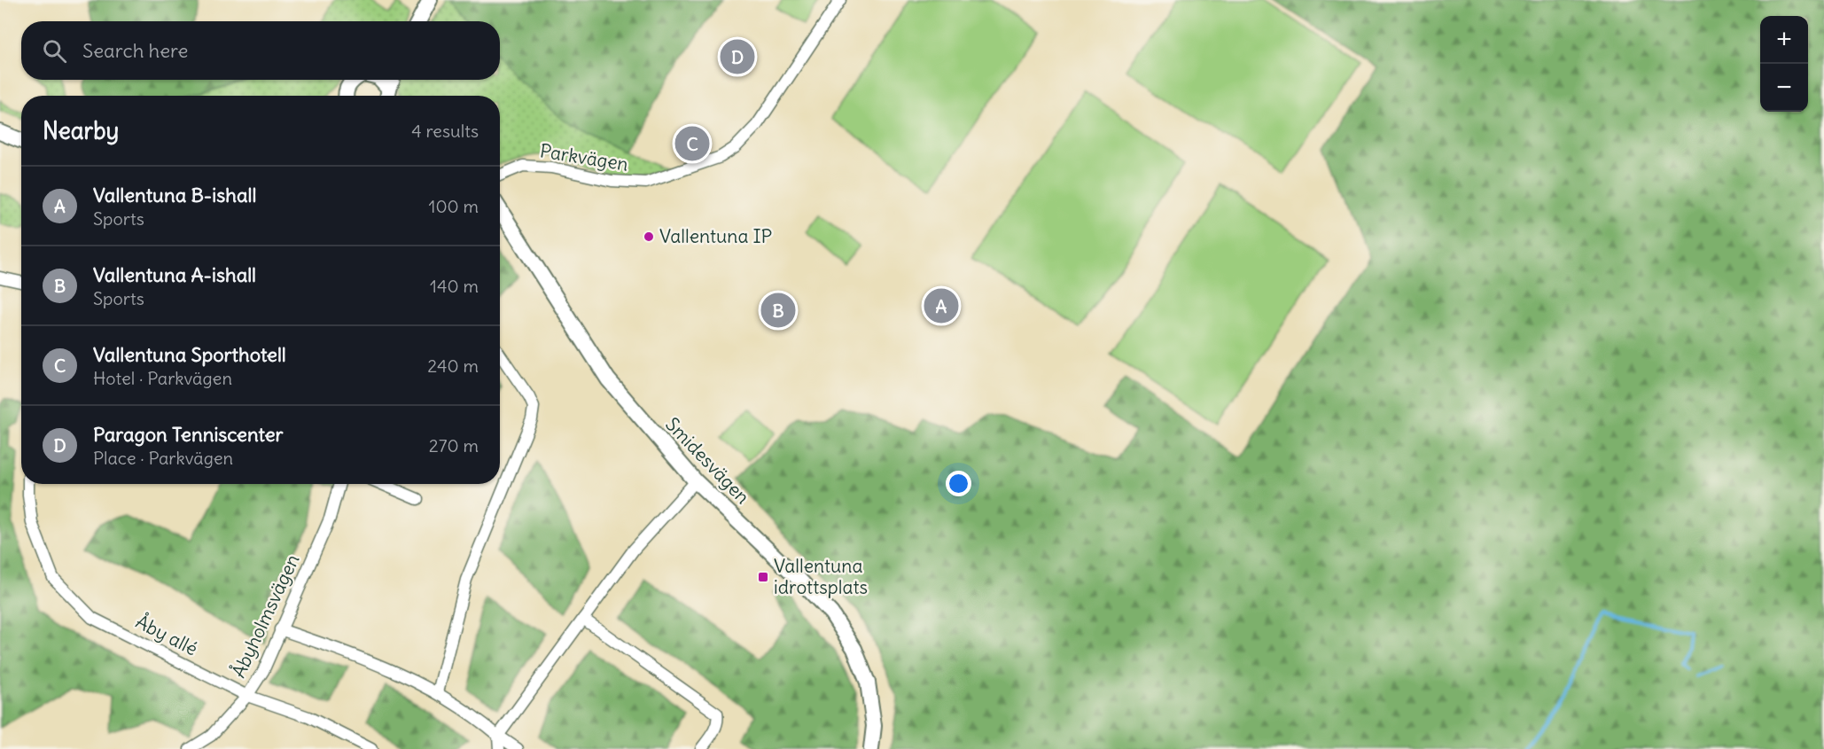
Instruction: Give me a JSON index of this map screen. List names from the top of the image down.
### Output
{
  "streets": {
    "main road": ["Smidesvägen"],
    "street": ["Parkvägen", "Åbyholmsvägen", "Åby allé"]
  },
  "crossings": [
    ["Åbyholmsvägen", "Åby allé"]
  ],
  "places": {
    "other": ["Vallentuna IP"],
    "transit": ["Vallentuna idrottsplats"]
  },
  "page": {
    "map_buttons": ["+", "−"],
    "search": "Search here",
    "pins": [
      "D",
      "C",
      "A",
      "B"
    ],
    "heading": ["Nearby", "4 results"],
    "list": [
      {
        "mark": "A",
        "name": "Vallentuna B-ishall",
        "note": "Sports",
        "value": "100 m"
      },
      {
        "mark": "B",
        "name": "Vallentuna A-ishall",
        "note": "Sports",
        "value": "140 m"
      },
      {
        "mark": "C",
        "name": "Vallentuna Sporthotell",
        "note": "Hotel · Parkvägen",
        "value": "240 m"
      },
      {
        "mark": "D",
        "name": "Paragon Tenniscenter",
        "note": "Place · Parkvägen",
        "value": "270 m"
      }
    ]
  }
}
